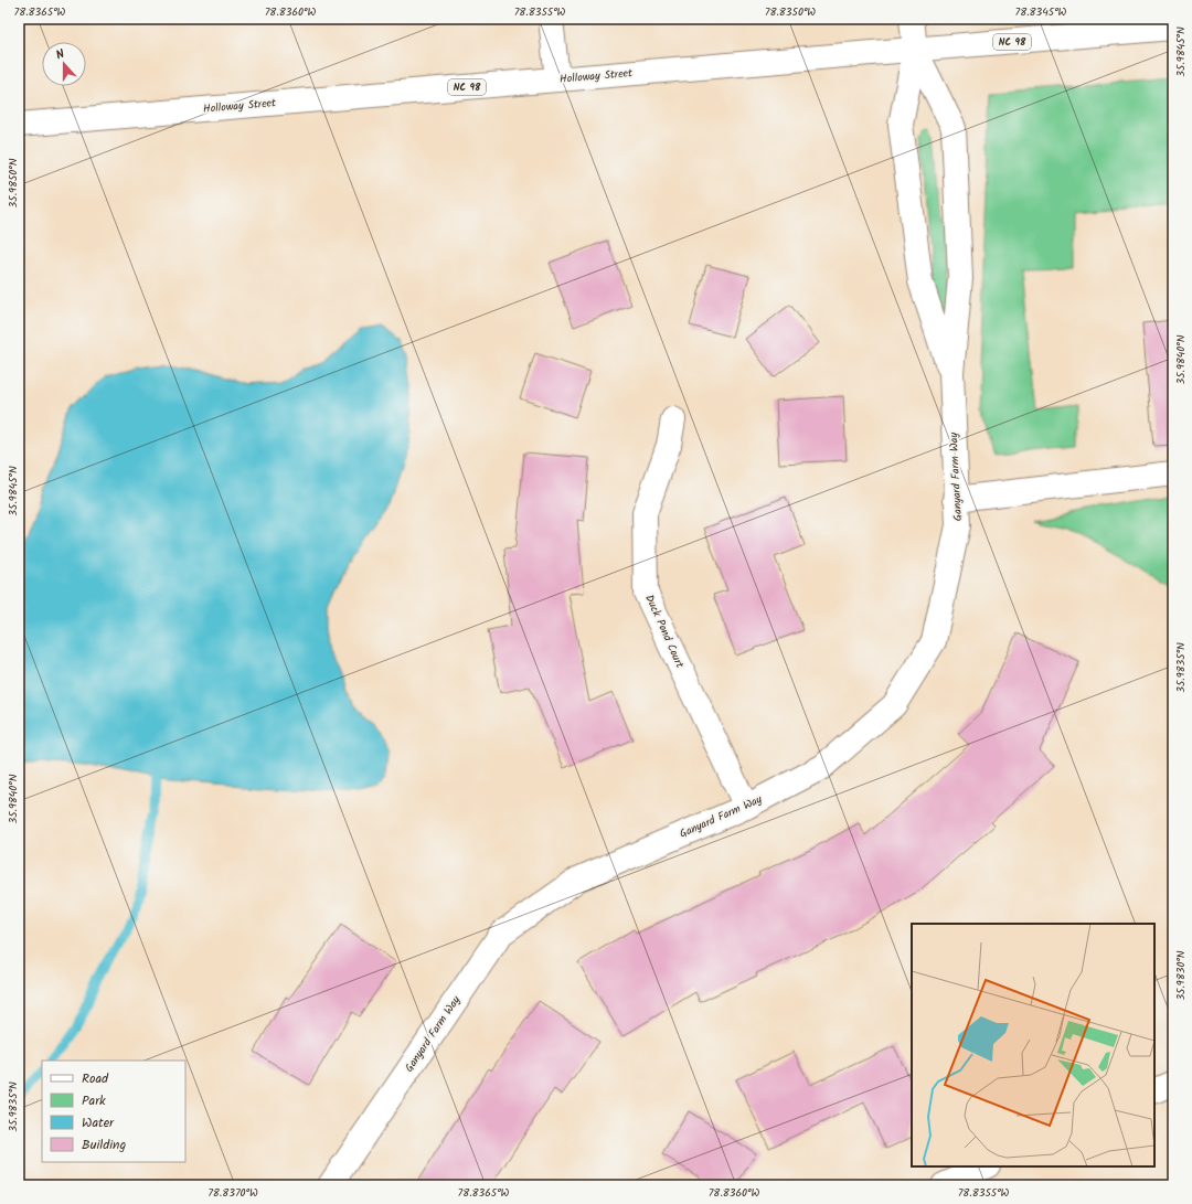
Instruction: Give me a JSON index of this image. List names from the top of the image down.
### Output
{
  "streets": {
    "main road": [
      "NC 98",
      "Holloway Street",
      "Ganyard Farm Way",
      "Duck Pond Court"
    ]
  },
  "crossings": [
    ["Holloway Street", "Ganyard Farm Way"],
    ["Ganyard Farm Way", "Duck Pond Court"]
  ],
  "legend": [
    "Road",
    "Park",
    "Water",
    "Building"
  ],
  "north": "top",
  "coordinates": [
    "78.8365°W",
    "78.8360°W",
    "78.8355°W",
    "78.8350°W",
    "78.8345°W",
    "35.9845°N",
    "35.9850°N",
    "35.9840°N",
    "35.9835°N",
    "35.9830°N",
    "78.8370°W"
  ]
}
